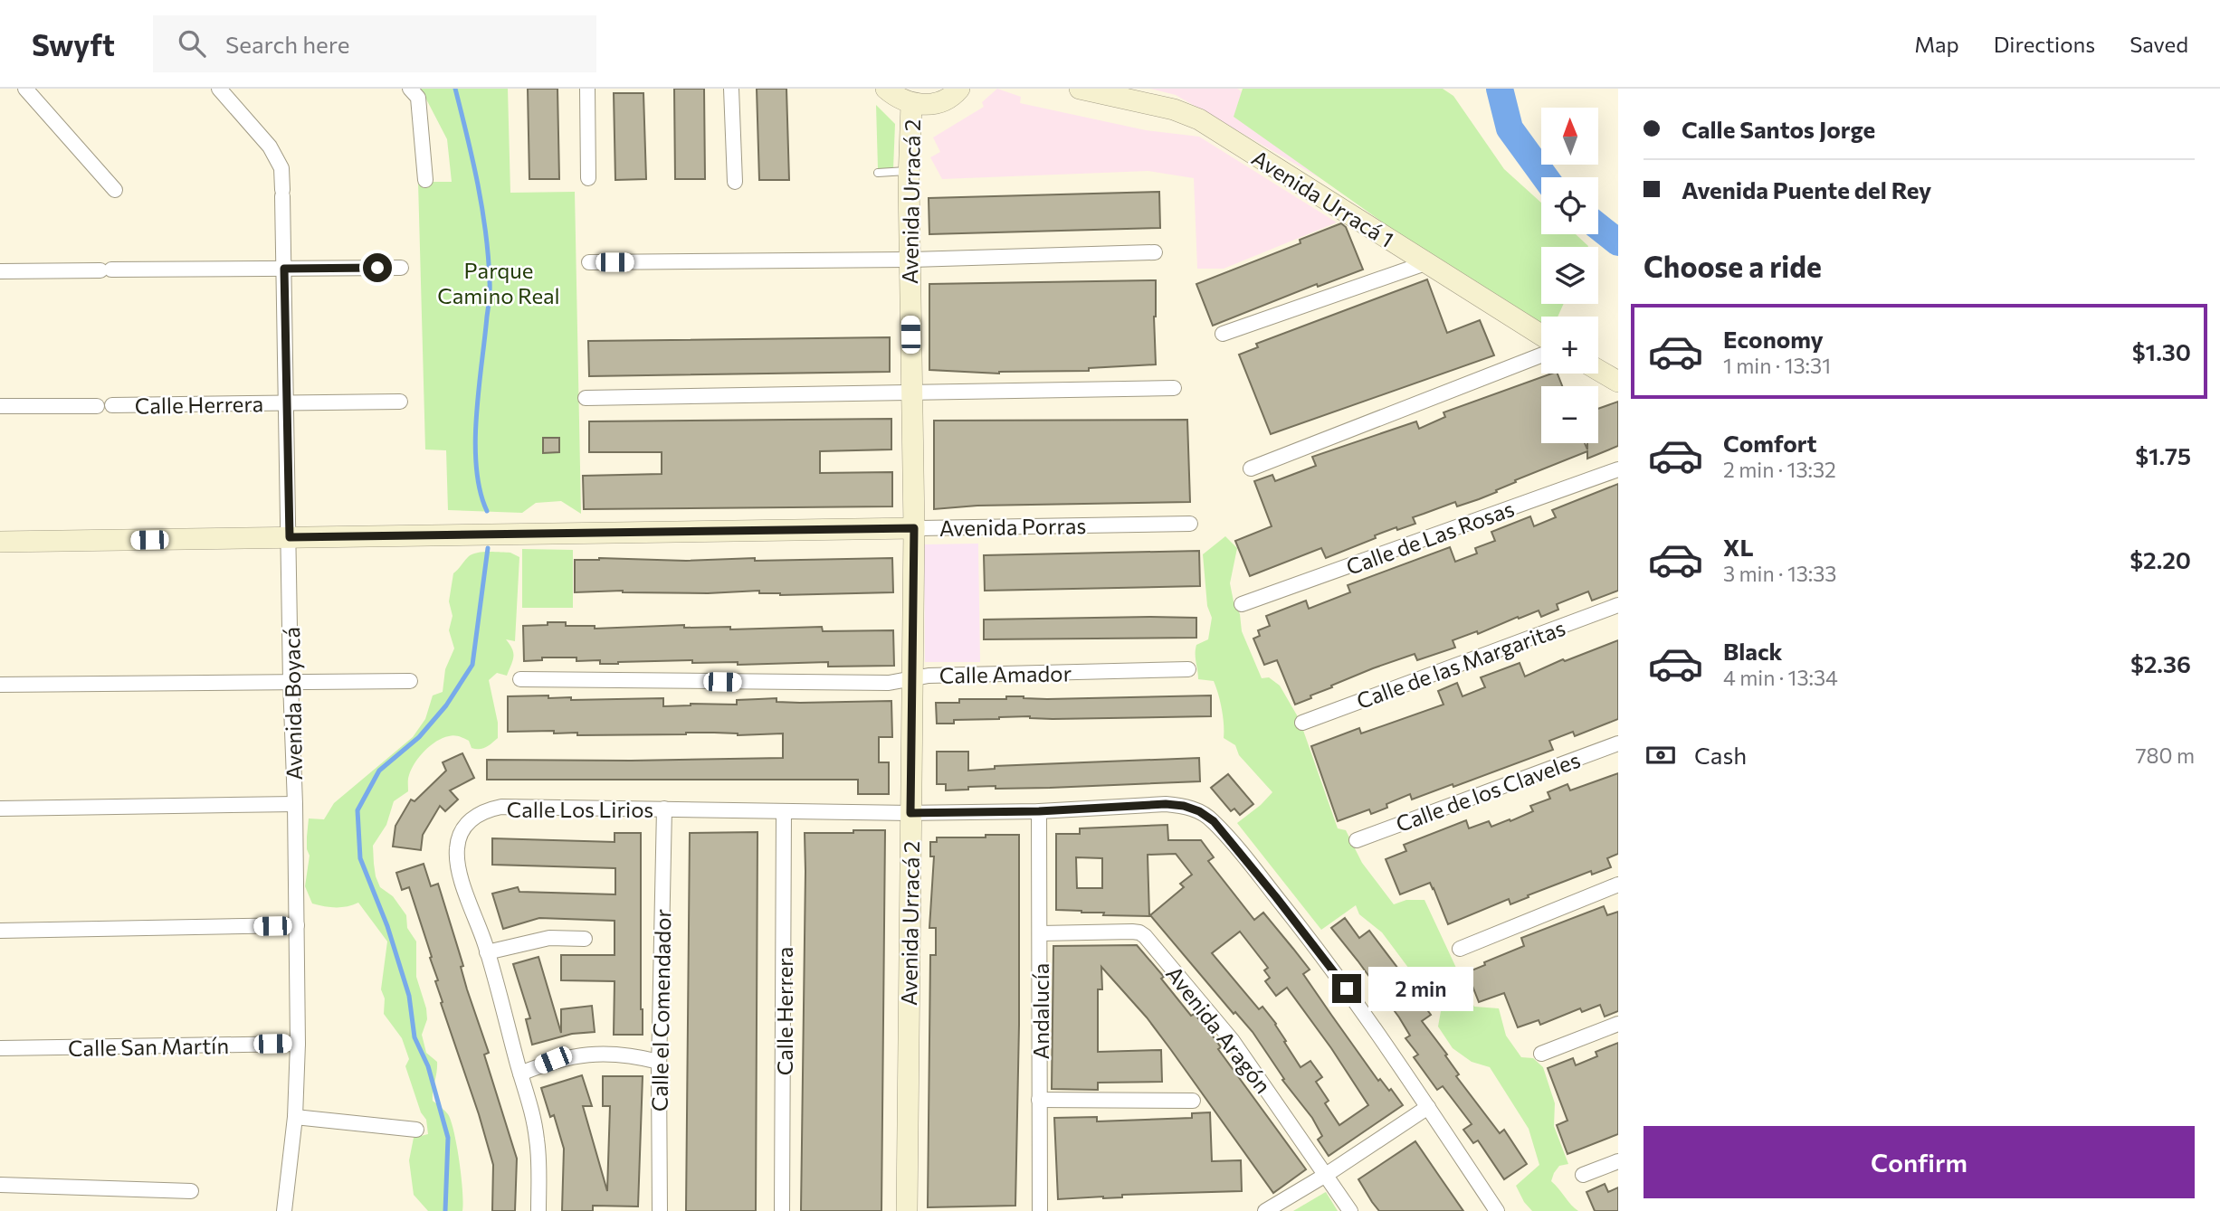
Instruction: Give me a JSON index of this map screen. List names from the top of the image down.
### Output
{
  "streets": {
    "street": [
      "Avenida Urracá 1",
      "Avenida Urracá 2",
      "Calle Herrera",
      "Avenida Porras",
      "Calle de Las Rosas",
      "Calle de las Margaritas",
      "Calle Amador",
      "Avenida Boyacá",
      "Calle de los Claveles",
      "Calle Los Lirios",
      "Calle el Comendador",
      "Andalucía",
      "Avenida Aragón",
      "Calle San Martín"
    ]
  },
  "crossings": [
    ["Avenida Urracá 2", "Avenida Porras"],
    ["Avenida Urracá 2", "Calle Amador"],
    ["Avenida Urracá 2", "Calle Los Lirios"],
    ["Calle Herrera", "Avenida Boyacá"],
    ["Calle Herrera", "Calle Los Lirios"],
    ["Avenida Porras", "Avenida Boyacá"],
    ["Avenida Boyacá", "Calle San Martín"],
    ["Calle Los Lirios", "Calle el Comendador"],
    ["Calle Los Lirios", "Andalucía"],
    ["Andalucía", "Avenida Aragón"]
  ],
  "parks": ["Parque Camino Real"],
  "north": "top",
  "page": {
    "header": "Swyft",
    "search": "Search here",
    "nav": ["Map", "Directions", "Saved"],
    "banner": ["Calle Santos Jorge", "Avenida Puente del Rey"],
    "map_buttons": ["+", "−"],
    "heading": "Choose a ride",
    "list": [
      {
        "name": "Economy",
        "note": "1 min · 13:31",
        "value": "$1.30"
      },
      {
        "name": "Comfort",
        "note": "2 min · 13:32",
        "value": "$1.75"
      },
      {
        "name": "XL",
        "note": "3 min · 13:33",
        "value": "$2.20"
      },
      {
        "name": "Black",
        "note": "4 min · 13:34",
        "value": "$2.36"
      }
    ],
    "pay": ["Cash", "780 m"],
    "bubble": "2 min",
    "buttons": "Confirm"
  }
}
